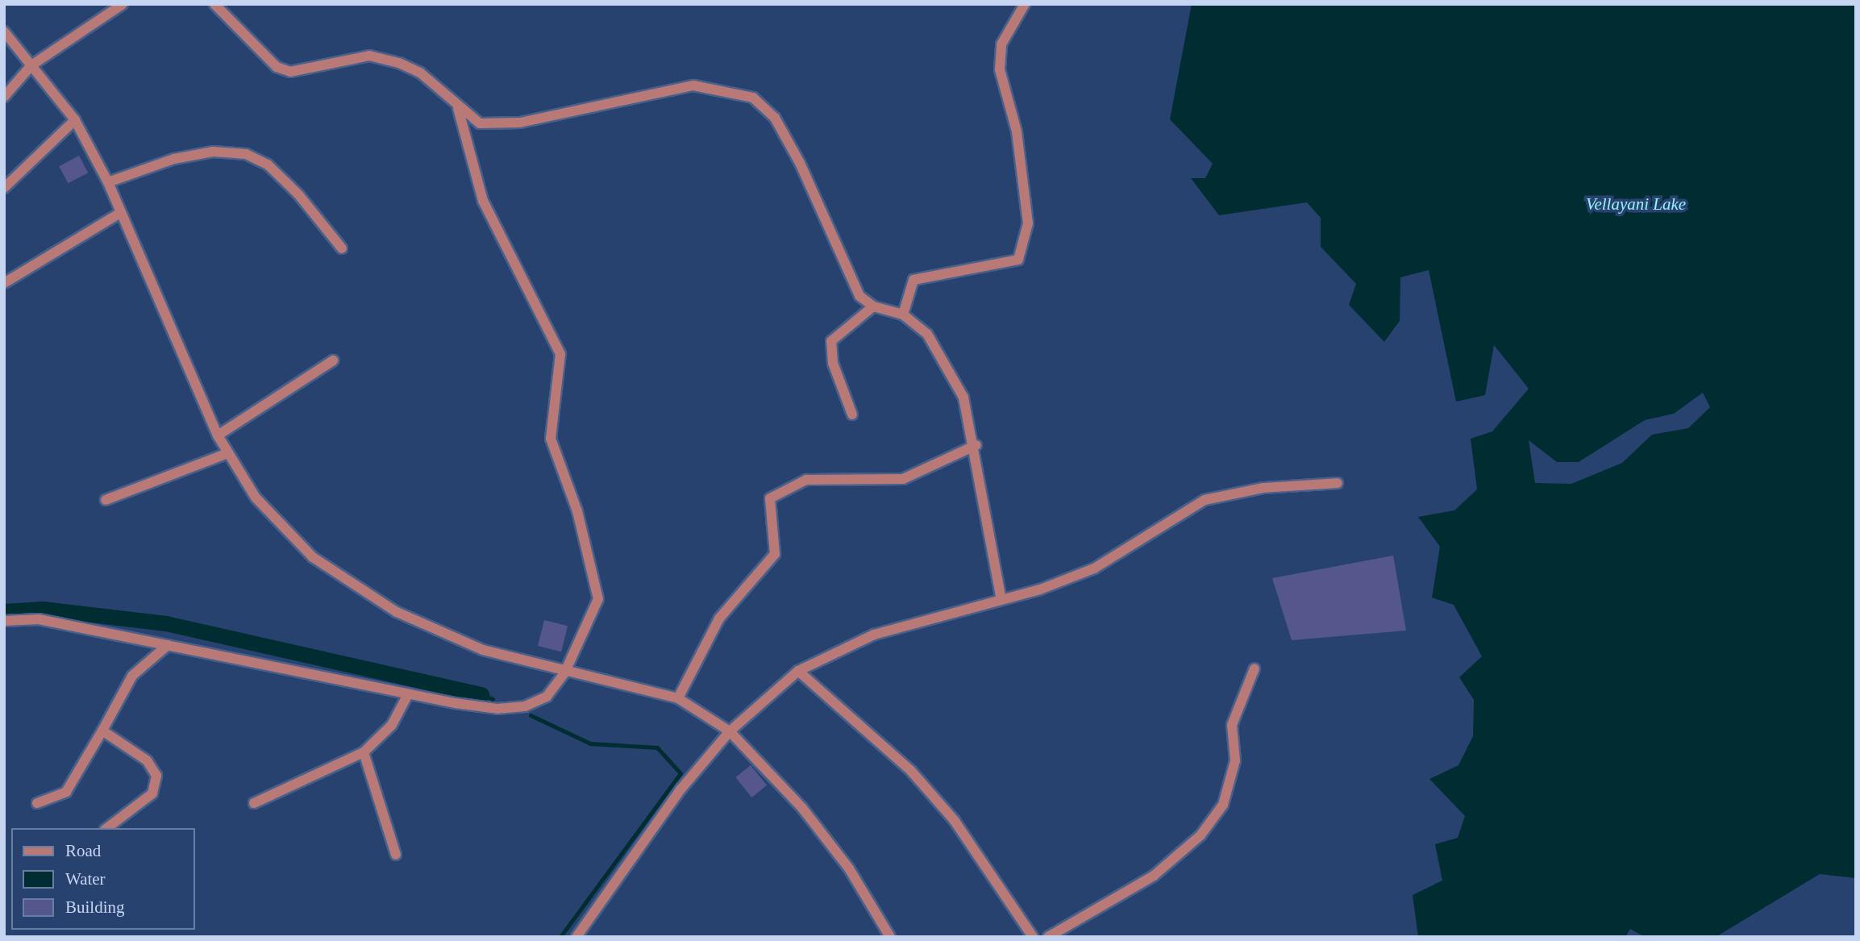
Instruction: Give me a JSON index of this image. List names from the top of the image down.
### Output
{
  "water": ["Vellayani Lake"],
  "legend": ["Road", "Water", "Building"]
}
